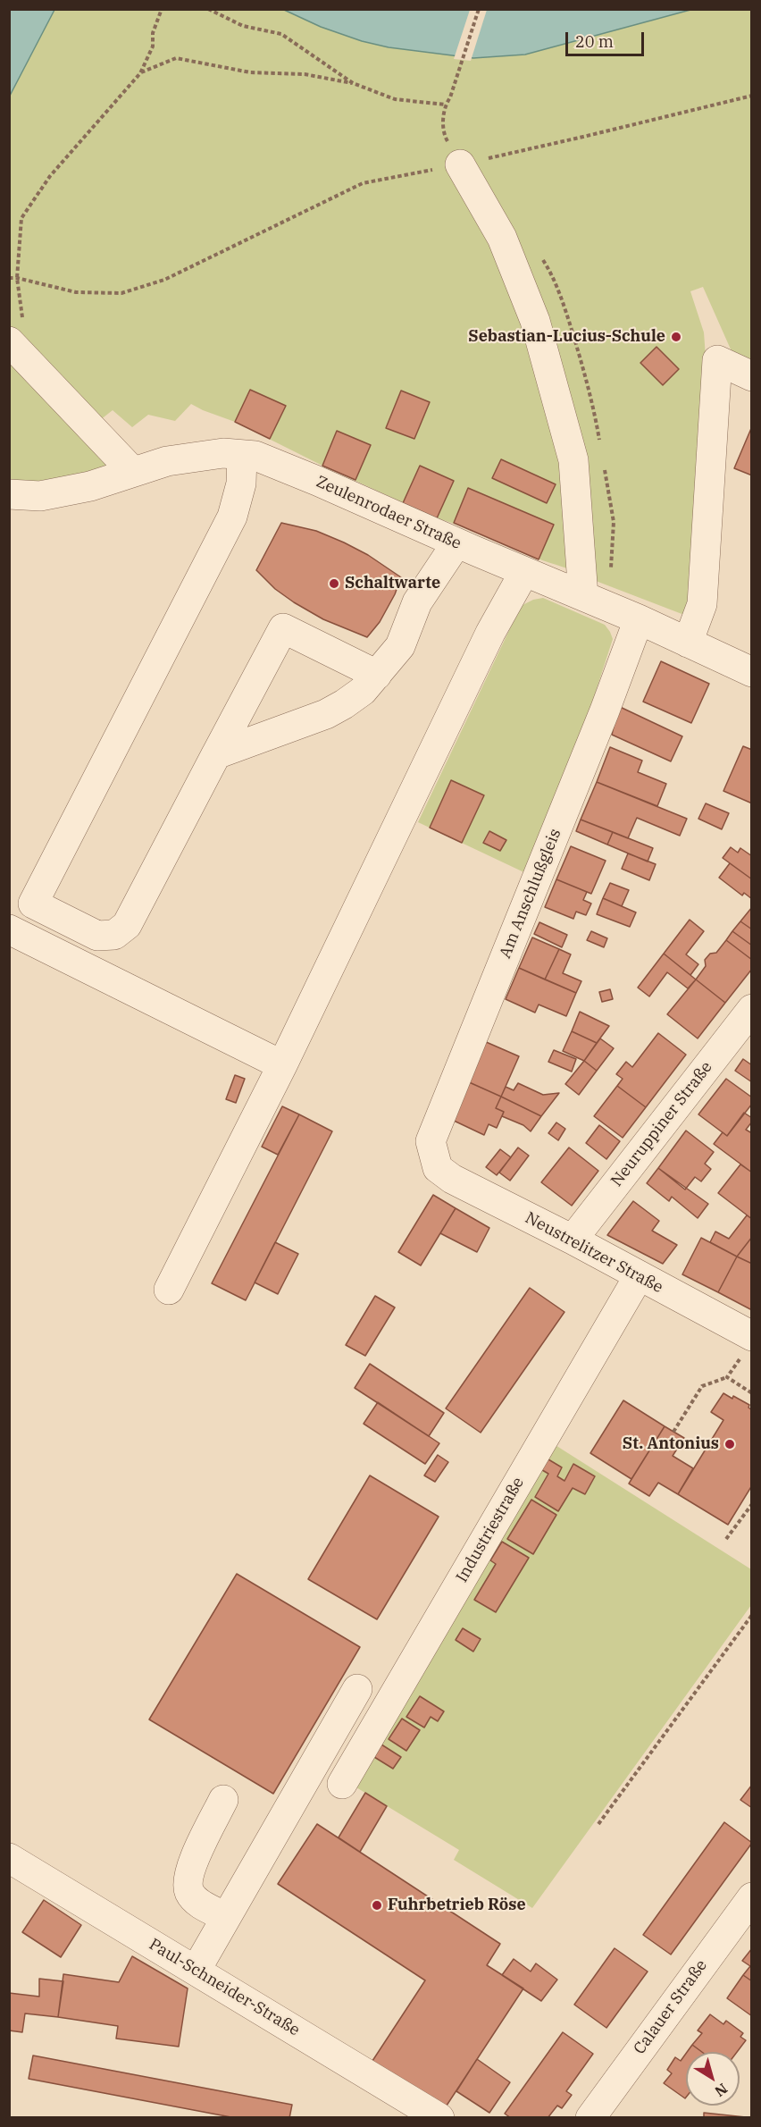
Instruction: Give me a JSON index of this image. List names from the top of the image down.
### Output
{
  "streets": {
    "street": [
      "Zeulenrodaer Straße",
      "Am Anschlußgleis",
      "Neuruppiner Straße",
      "Neustrelitzer Straße",
      "Industriestraße",
      "Paul-Schneider-Straße",
      "Calauer Straße"
    ]
  },
  "crossings": [
    ["Zeulenrodaer Straße", "Am Anschlußgleis"],
    ["Am Anschlußgleis", "Neustrelitzer Straße"],
    ["Neuruppiner Straße", "Neustrelitzer Straße"],
    ["Neustrelitzer Straße", "Industriestraße"]
  ],
  "places": [
    "Sebastian-Lucius-Schule",
    "Schaltwarte",
    "St. Antonius",
    "Fuhrbetrieb Röse"
  ],
  "scale_bar": "20 m",
  "north": "bottom right"
}
